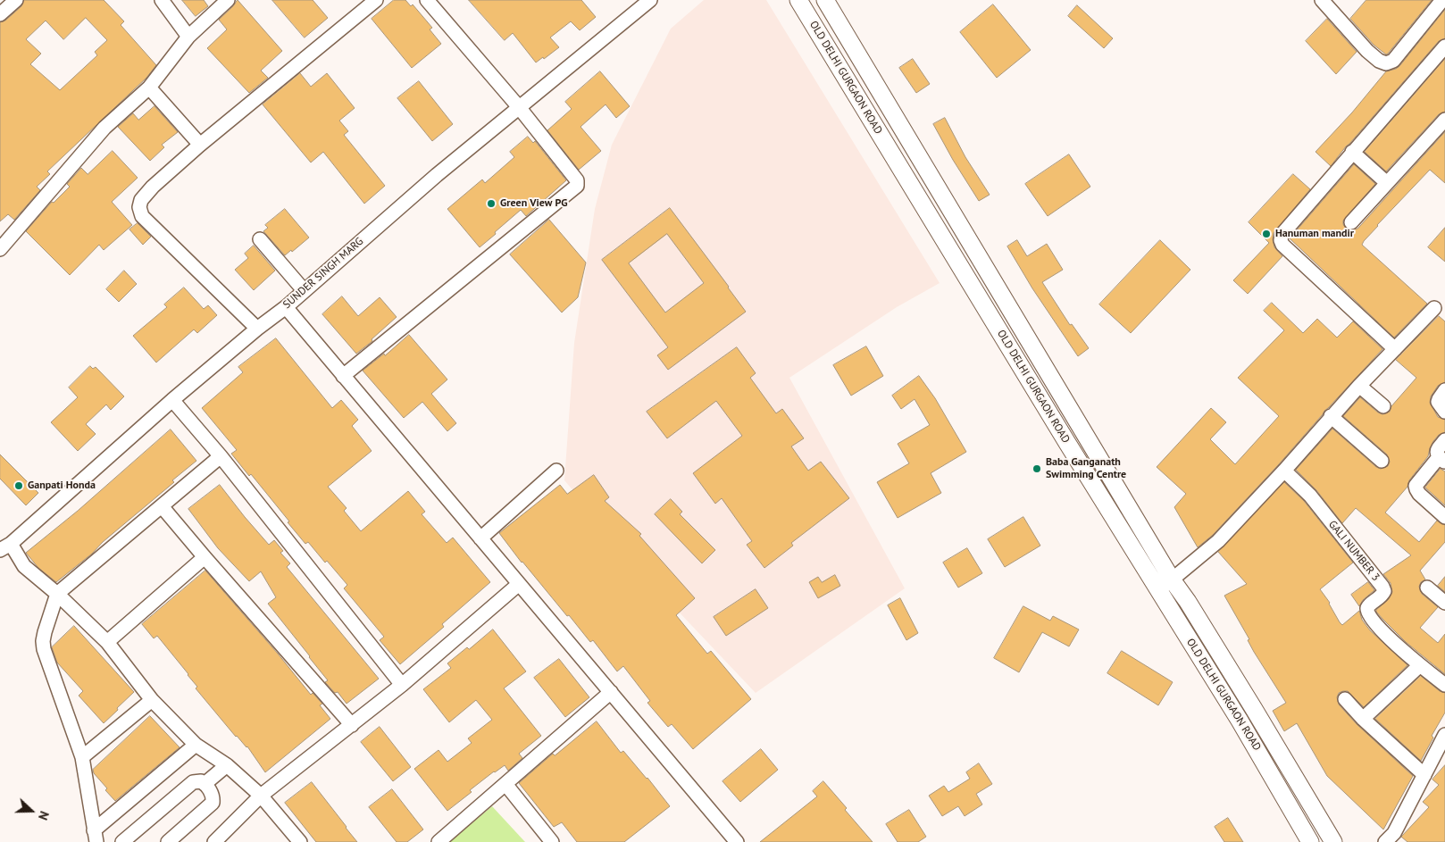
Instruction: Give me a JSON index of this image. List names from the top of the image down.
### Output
{
  "streets": {
    "main road": ["OLD DELHI GURGAON ROAD"],
    "street": ["SUNDER SINGH MARG", "GALI NUMBER 3"]
  },
  "places": [
    "Green View PG",
    "Hanuman mandir",
    "Baba Ganganath Swimming Centre",
    "Ganpati Honda"
  ],
  "north": "right"
}
